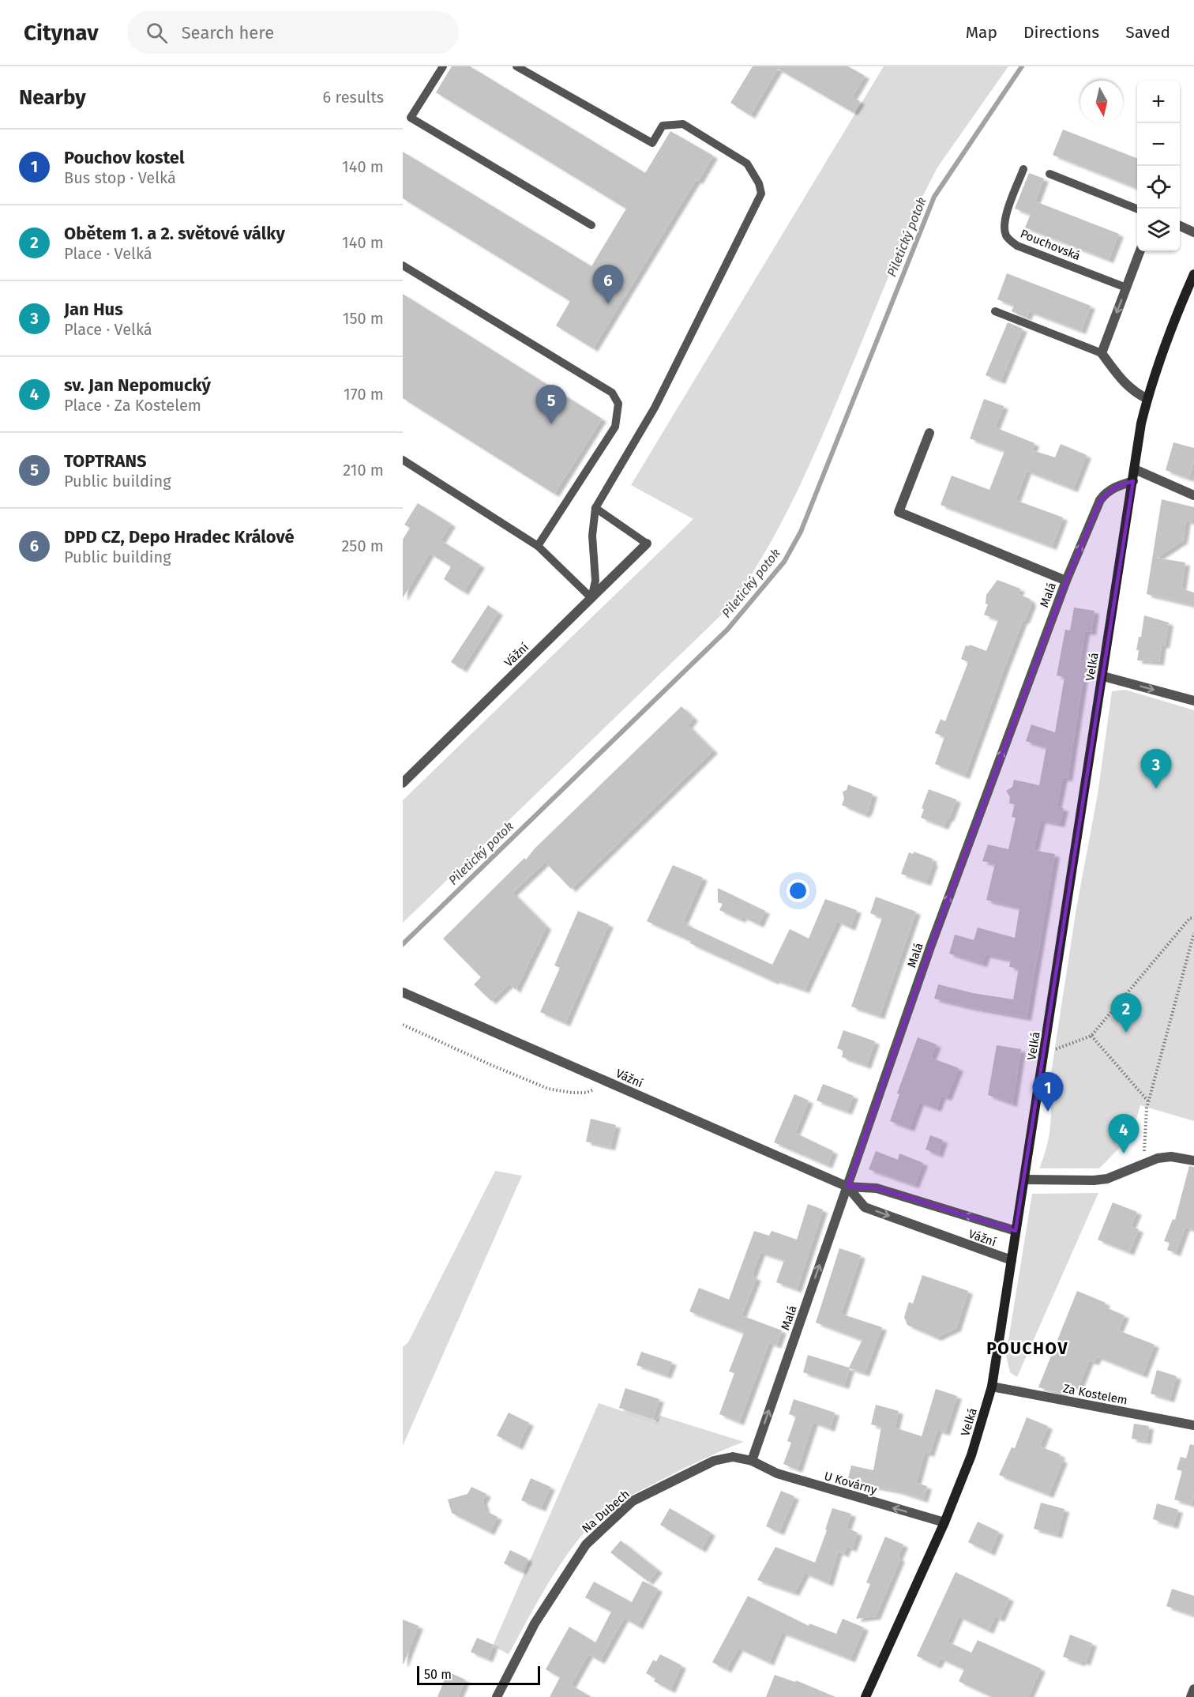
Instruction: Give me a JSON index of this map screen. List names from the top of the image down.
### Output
{
  "streets": {
    "street": [
      "Malá",
      "Vážní",
      "Velká",
      "Za Kostelem",
      "U Kovárny",
      "Na Dubech"
    ],
    "lane": ["Pouchovská"]
  },
  "crossings": [
    ["Malá", "Vážní"],
    ["Malá", "Velká"],
    ["Malá", "U Kovárny"],
    ["Malá", "Na Dubech"],
    ["Vážní", "Velká"],
    ["Velká", "Za Kostelem"],
    ["Velká", "U Kovárny"],
    ["U Kovárny", "Na Dubech"]
  ],
  "one_way": ["Malá", "U Kovárny"],
  "districts": ["POUCHOV"],
  "water": ["Piletický potok"],
  "scale_bar": "50 m",
  "north": "bottom",
  "page": {
    "header": "Citynav",
    "search": "Search here",
    "nav": ["Map", "Directions", "Saved"],
    "heading": ["Nearby", "6 results"],
    "map_buttons": ["+", "−"],
    "list": [
      {
        "mark": "1",
        "name": "Pouchov kostel",
        "note": "Bus stop · Velká",
        "value": "140 m"
      },
      {
        "mark": "2",
        "name": "Obětem 1. a 2. světové války",
        "note": "Place · Velká",
        "value": "140 m"
      },
      {
        "mark": "3",
        "name": "Jan Hus",
        "note": "Place · Velká",
        "value": "150 m"
      },
      {
        "mark": "4",
        "name": "sv. Jan Nepomucký",
        "note": "Place · Za Kostelem",
        "value": "170 m"
      },
      {
        "mark": "5",
        "name": "TOPTRANS",
        "note": "Public building",
        "value": "210 m"
      },
      {
        "mark": "6",
        "name": "DPD CZ, Depo Hradec Králové",
        "note": "Public building",
        "value": "250 m"
      }
    ],
    "pins": [
      "6",
      "5",
      "3",
      "2",
      "1",
      "4"
    ],
    "scale": "50 m"
  }
}
